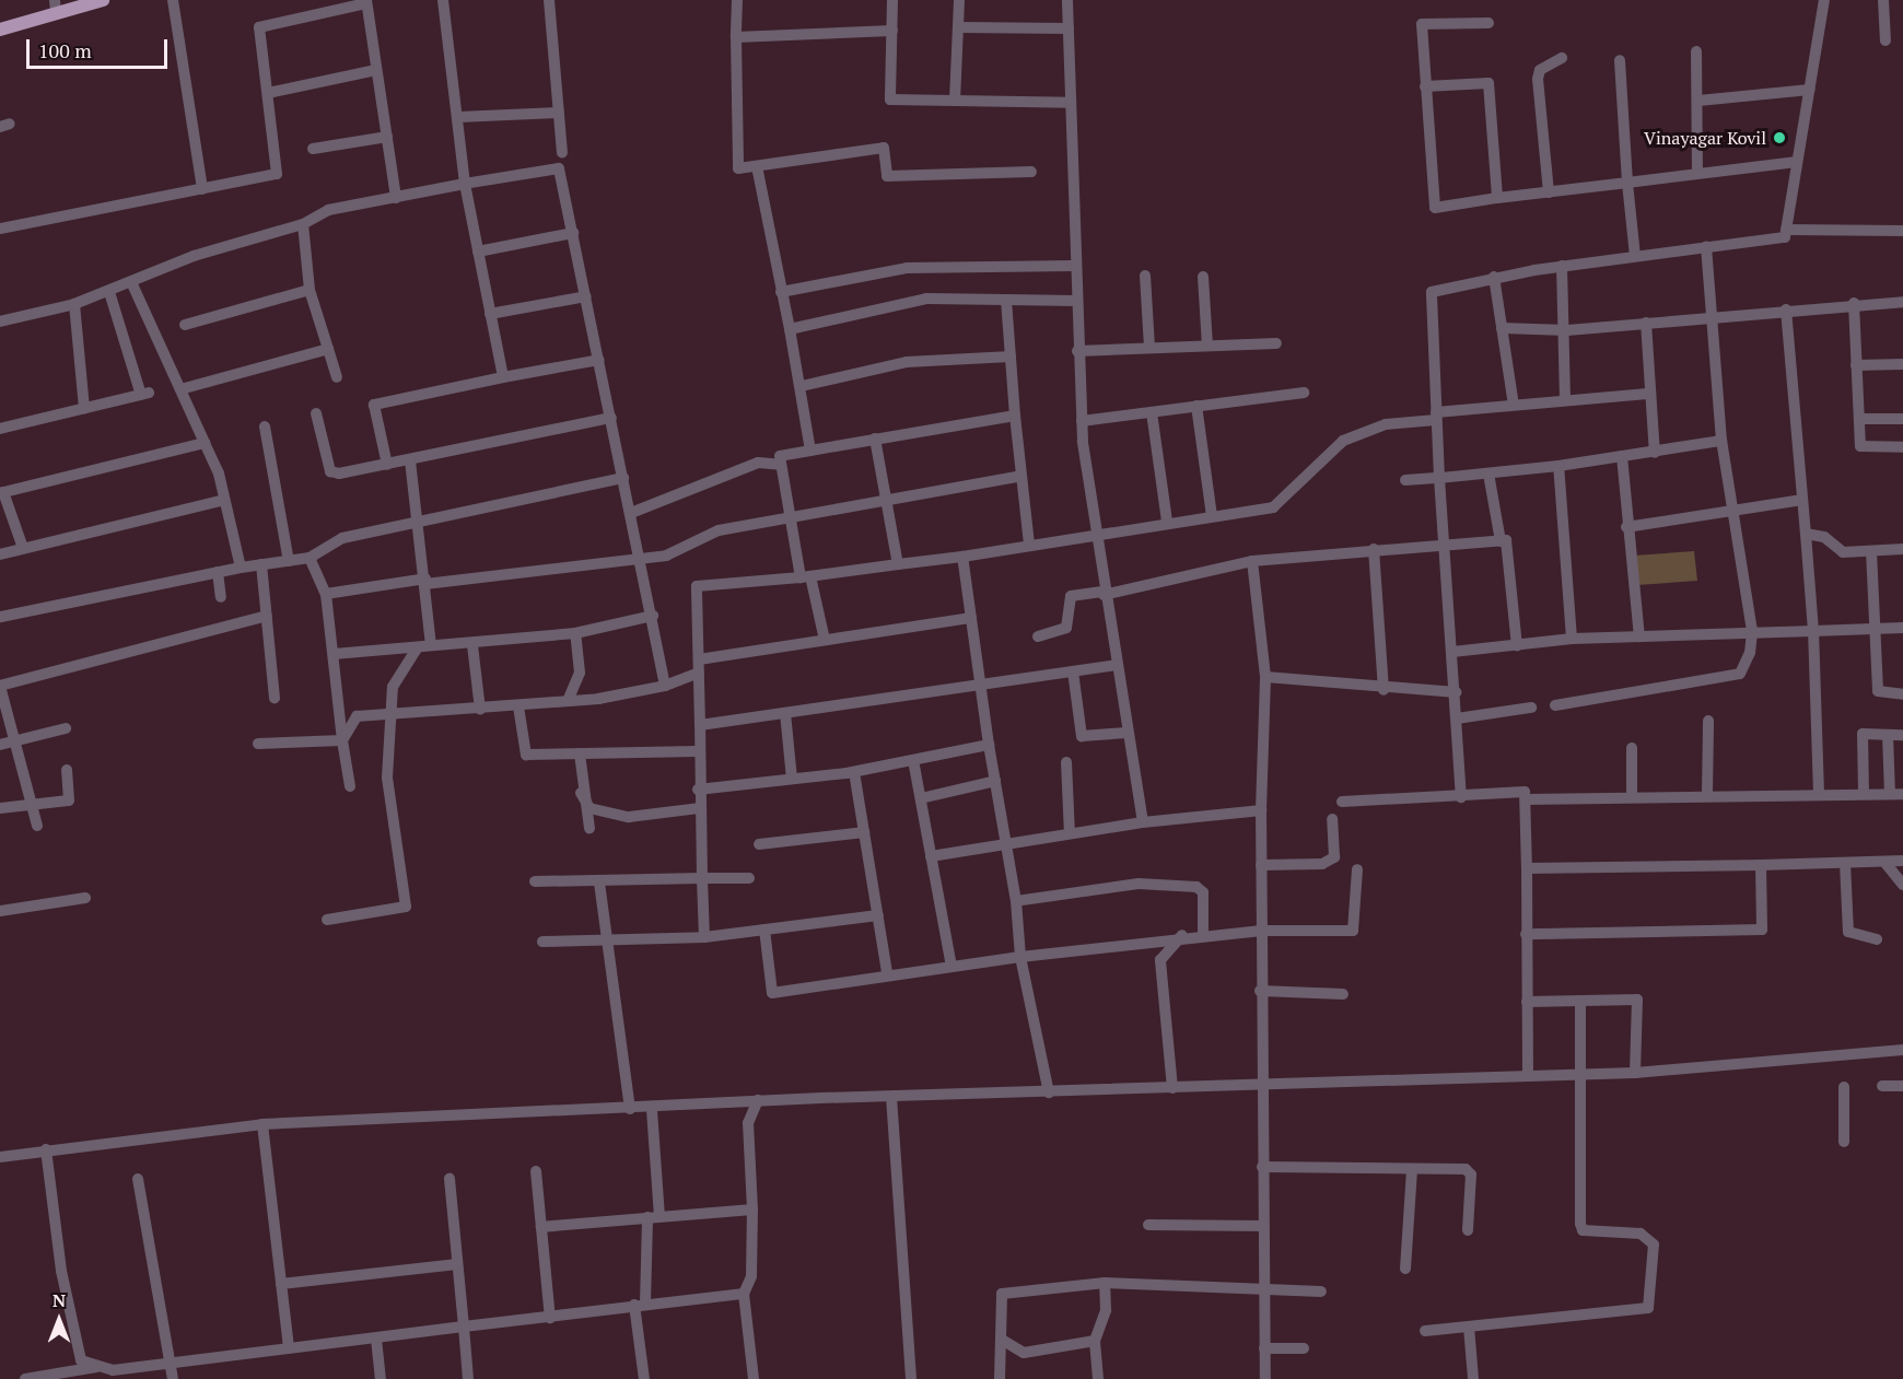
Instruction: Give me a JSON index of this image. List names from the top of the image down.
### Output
{
  "places": ["Vinayagar Kovil"],
  "scale_bar": "100 m",
  "north": "top"
}
